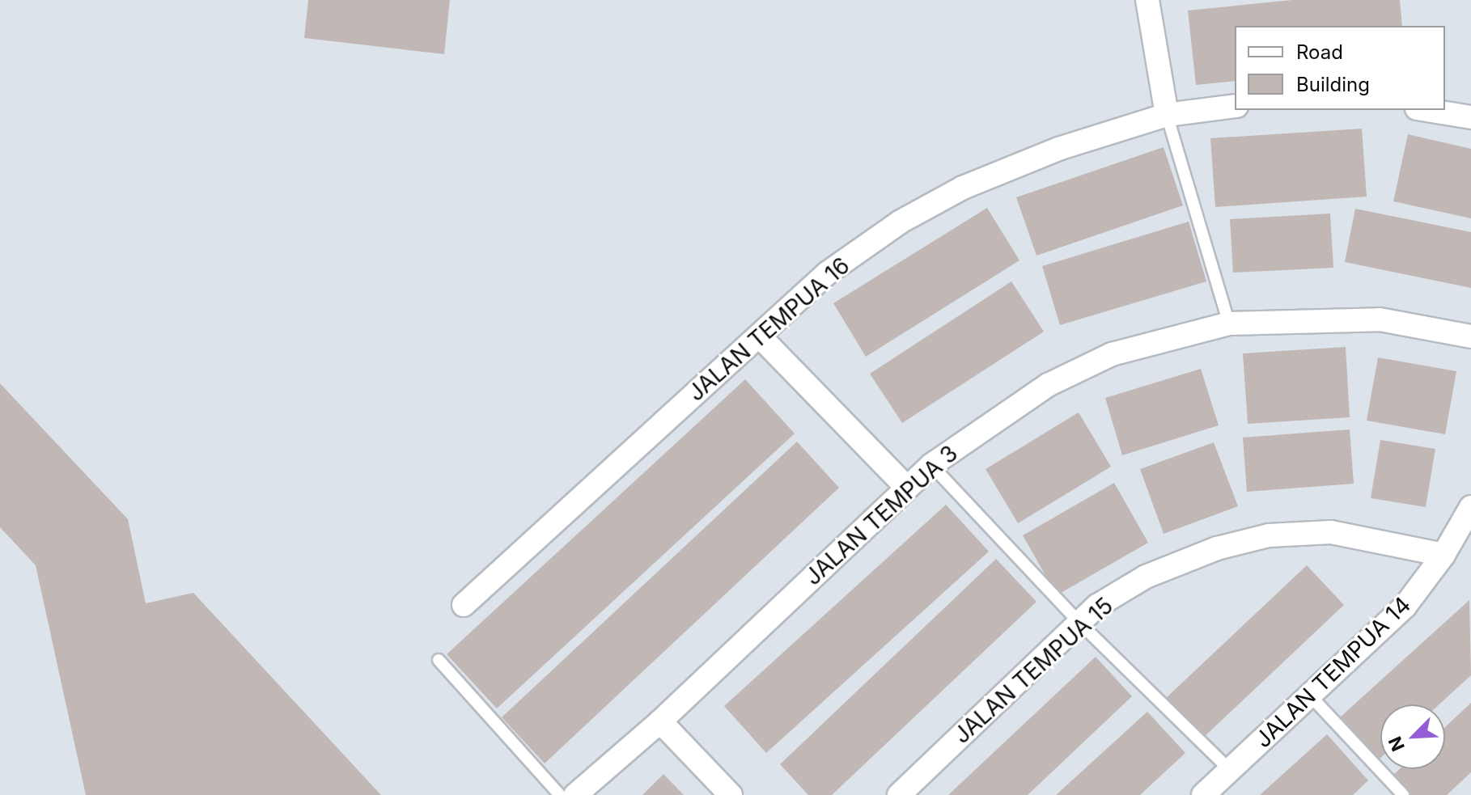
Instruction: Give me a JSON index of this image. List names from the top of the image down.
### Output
{
  "streets": {
    "street": [
      "JALAN TEMPUA 16",
      "JALAN TEMPUA 3",
      "JALAN TEMPUA 15",
      "JALAN TEMPUA 14"
    ]
  },
  "crossings": [
    ["JALAN TEMPUA 15", "JALAN TEMPUA 14"]
  ],
  "legend": ["Road", "Building"],
  "north": "bottom left"
}
